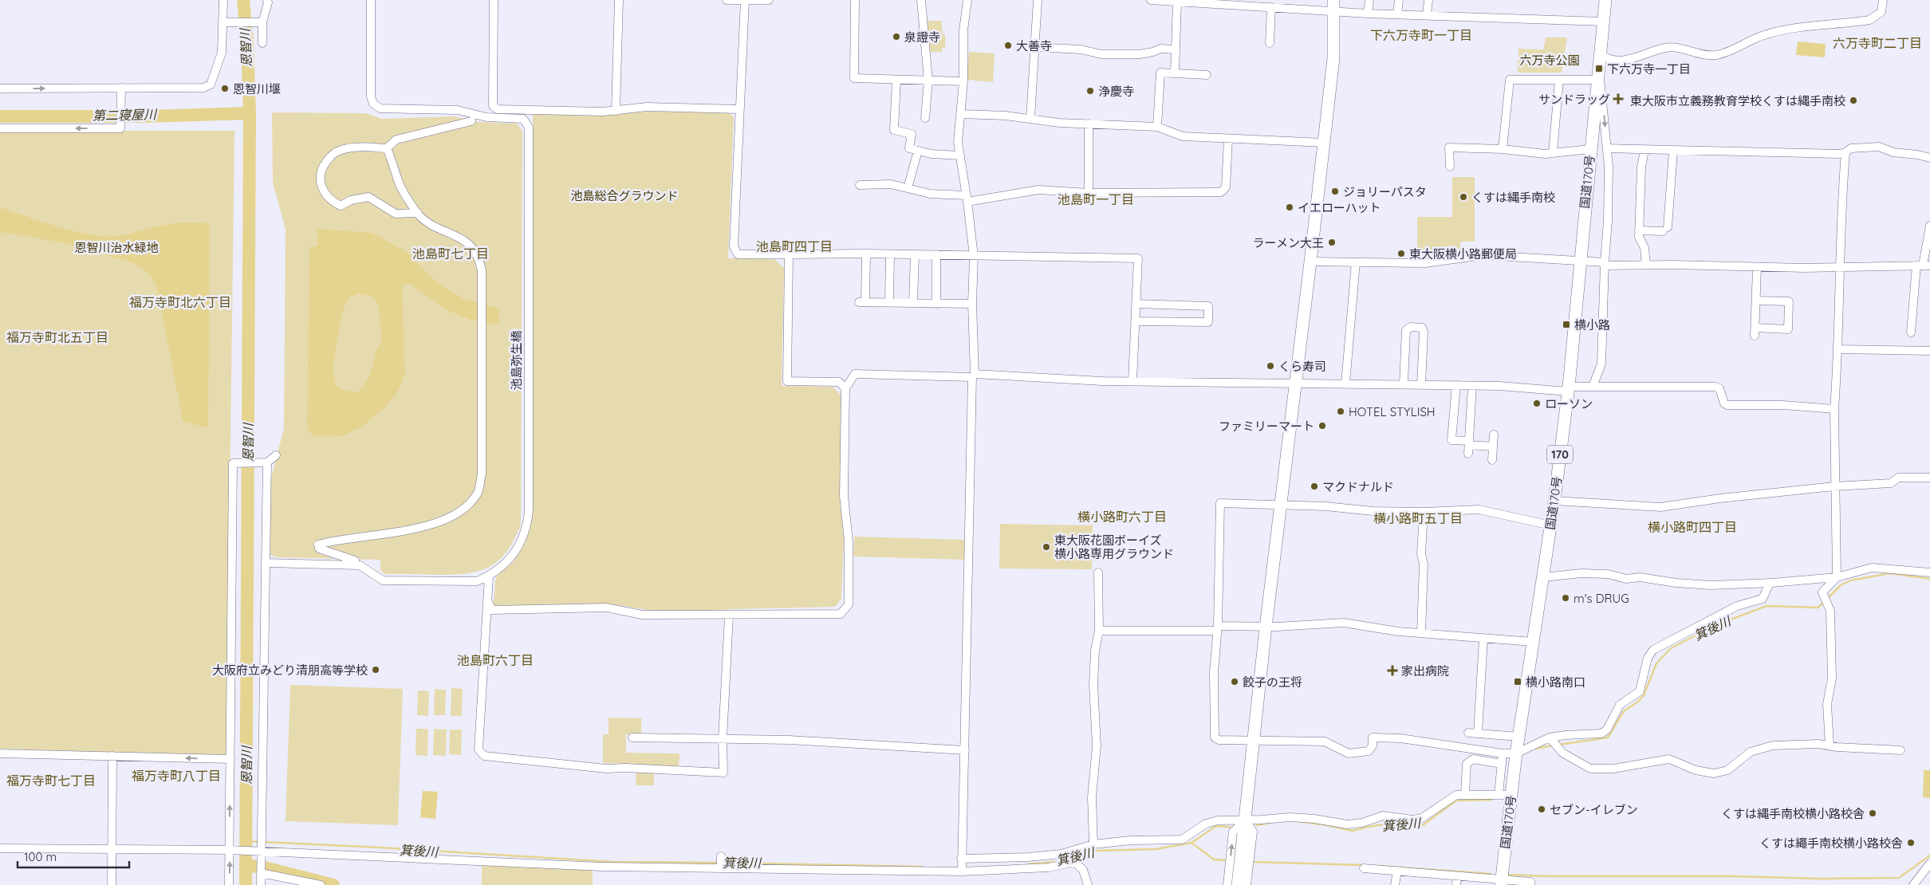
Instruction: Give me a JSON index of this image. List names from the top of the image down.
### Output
{
  "streets": {
    "highway": ["国道170号", "170"],
    "street": ["池島弥生橋"]
  },
  "districts": [
    "下六万寺町一丁目",
    "六万寺町二丁目",
    "池島町一丁目",
    "池島町四丁目",
    "池島町七丁目",
    "福万寺町北六丁目",
    "福万寺町北五丁目",
    "横小路町六丁目",
    "横小路町五丁目",
    "横小路町四丁目",
    "池島町六丁目",
    "福万寺町八丁目",
    "福万寺町七丁目"
  ],
  "water": ["恩智川", "第二寝屋川", "箕後川"],
  "parks": ["六万寺公園", "池島総合グラウンド", "恩智川治水緑地"],
  "places": {
    "other": [
      "泉證寺",
      "大善寺",
      "恩智川堰",
      "浄慶寺",
      "東大阪市立義務教育学校くすは縄手南校",
      "ジョリーパスタ",
      "くすは縄手南校",
      "イエローハット",
      "ラーメン大王",
      "東大阪横小路郵便局",
      "くら寿司",
      "ローソン",
      "HOTEL STYLISH",
      "ファミリーマート",
      "マクドナルド",
      "東大阪花園ボーイズ 横小路専用グラウンド",
      "m's DRUG",
      "大阪府立みどり清朋高等学校",
      "餃子の王将",
      "セブン-イレブン",
      "くすは縄手南校横小路校舎",
      "くすは繩手南校横小路校舎"
    ],
    "transit": ["下六万寺一丁目", "横小路", "横小路南口"],
    "health": ["サンドラッグ", "家出病院"]
  },
  "scale_bar": "100 m"
}
